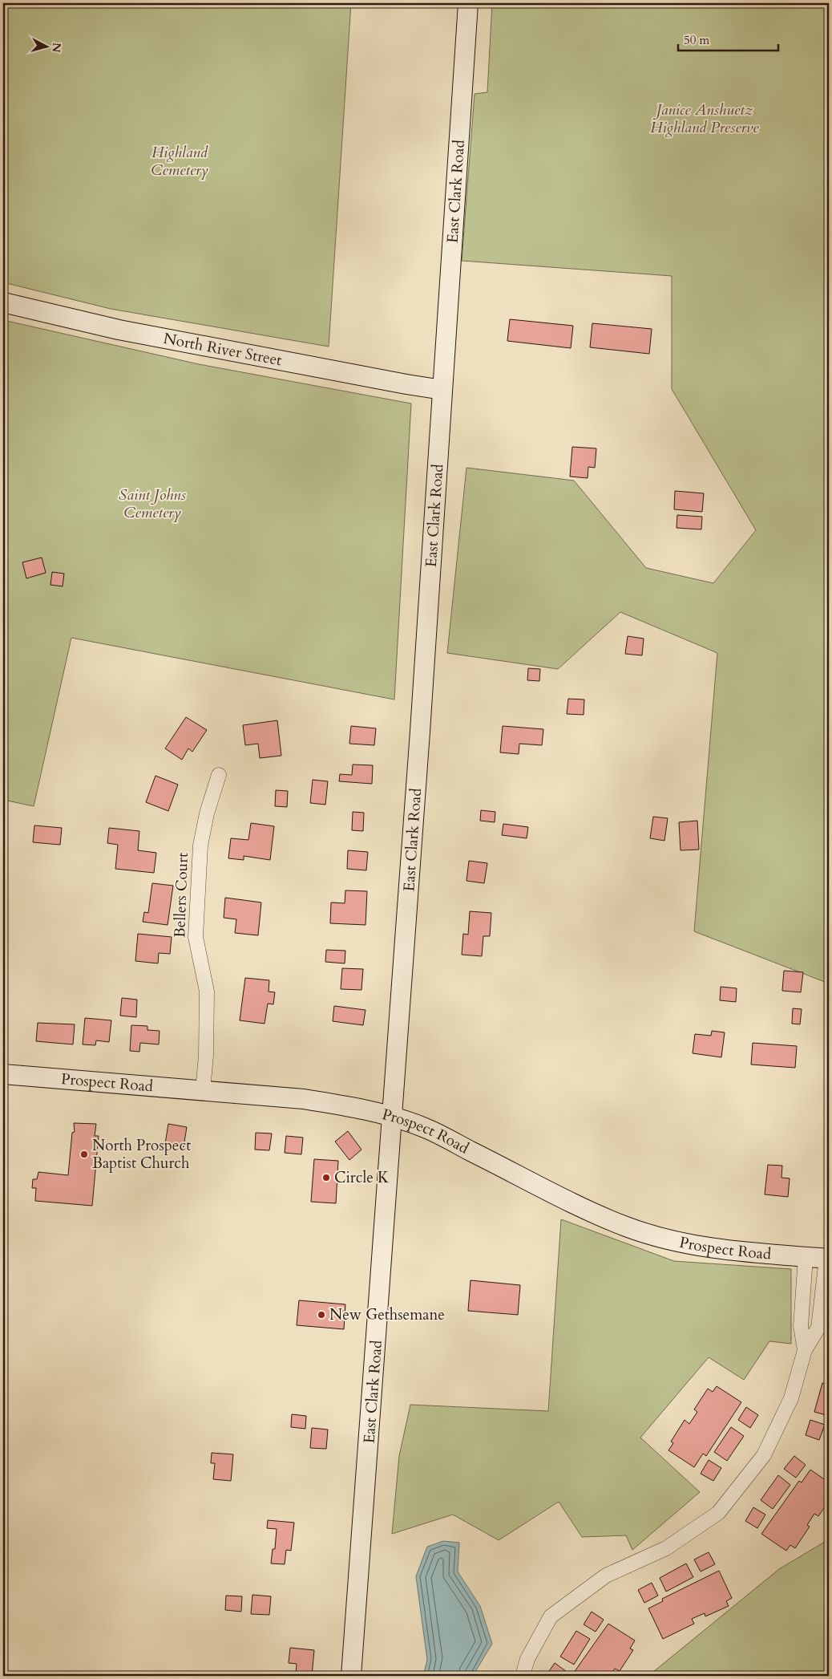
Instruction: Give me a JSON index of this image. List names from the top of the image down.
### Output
{
  "streets": {
    "main road": ["East Clark Road", "North River Street", "Prospect Road"],
    "street": ["Bellers Court"]
  },
  "crossings": [
    ["East Clark Road", "North River Street"],
    ["East Clark Road", "Prospect Road"],
    ["Bellers Court", "Prospect Road"]
  ],
  "parks": ["Janice Anshuetz Highland Preserve", "Highland Cemetery", "Saint Johns Cemetery"],
  "places": ["North Prospect Baptist Church", "Circle K", "New Gethsemane"],
  "scale_bar": "50 m",
  "north": "right"
}
